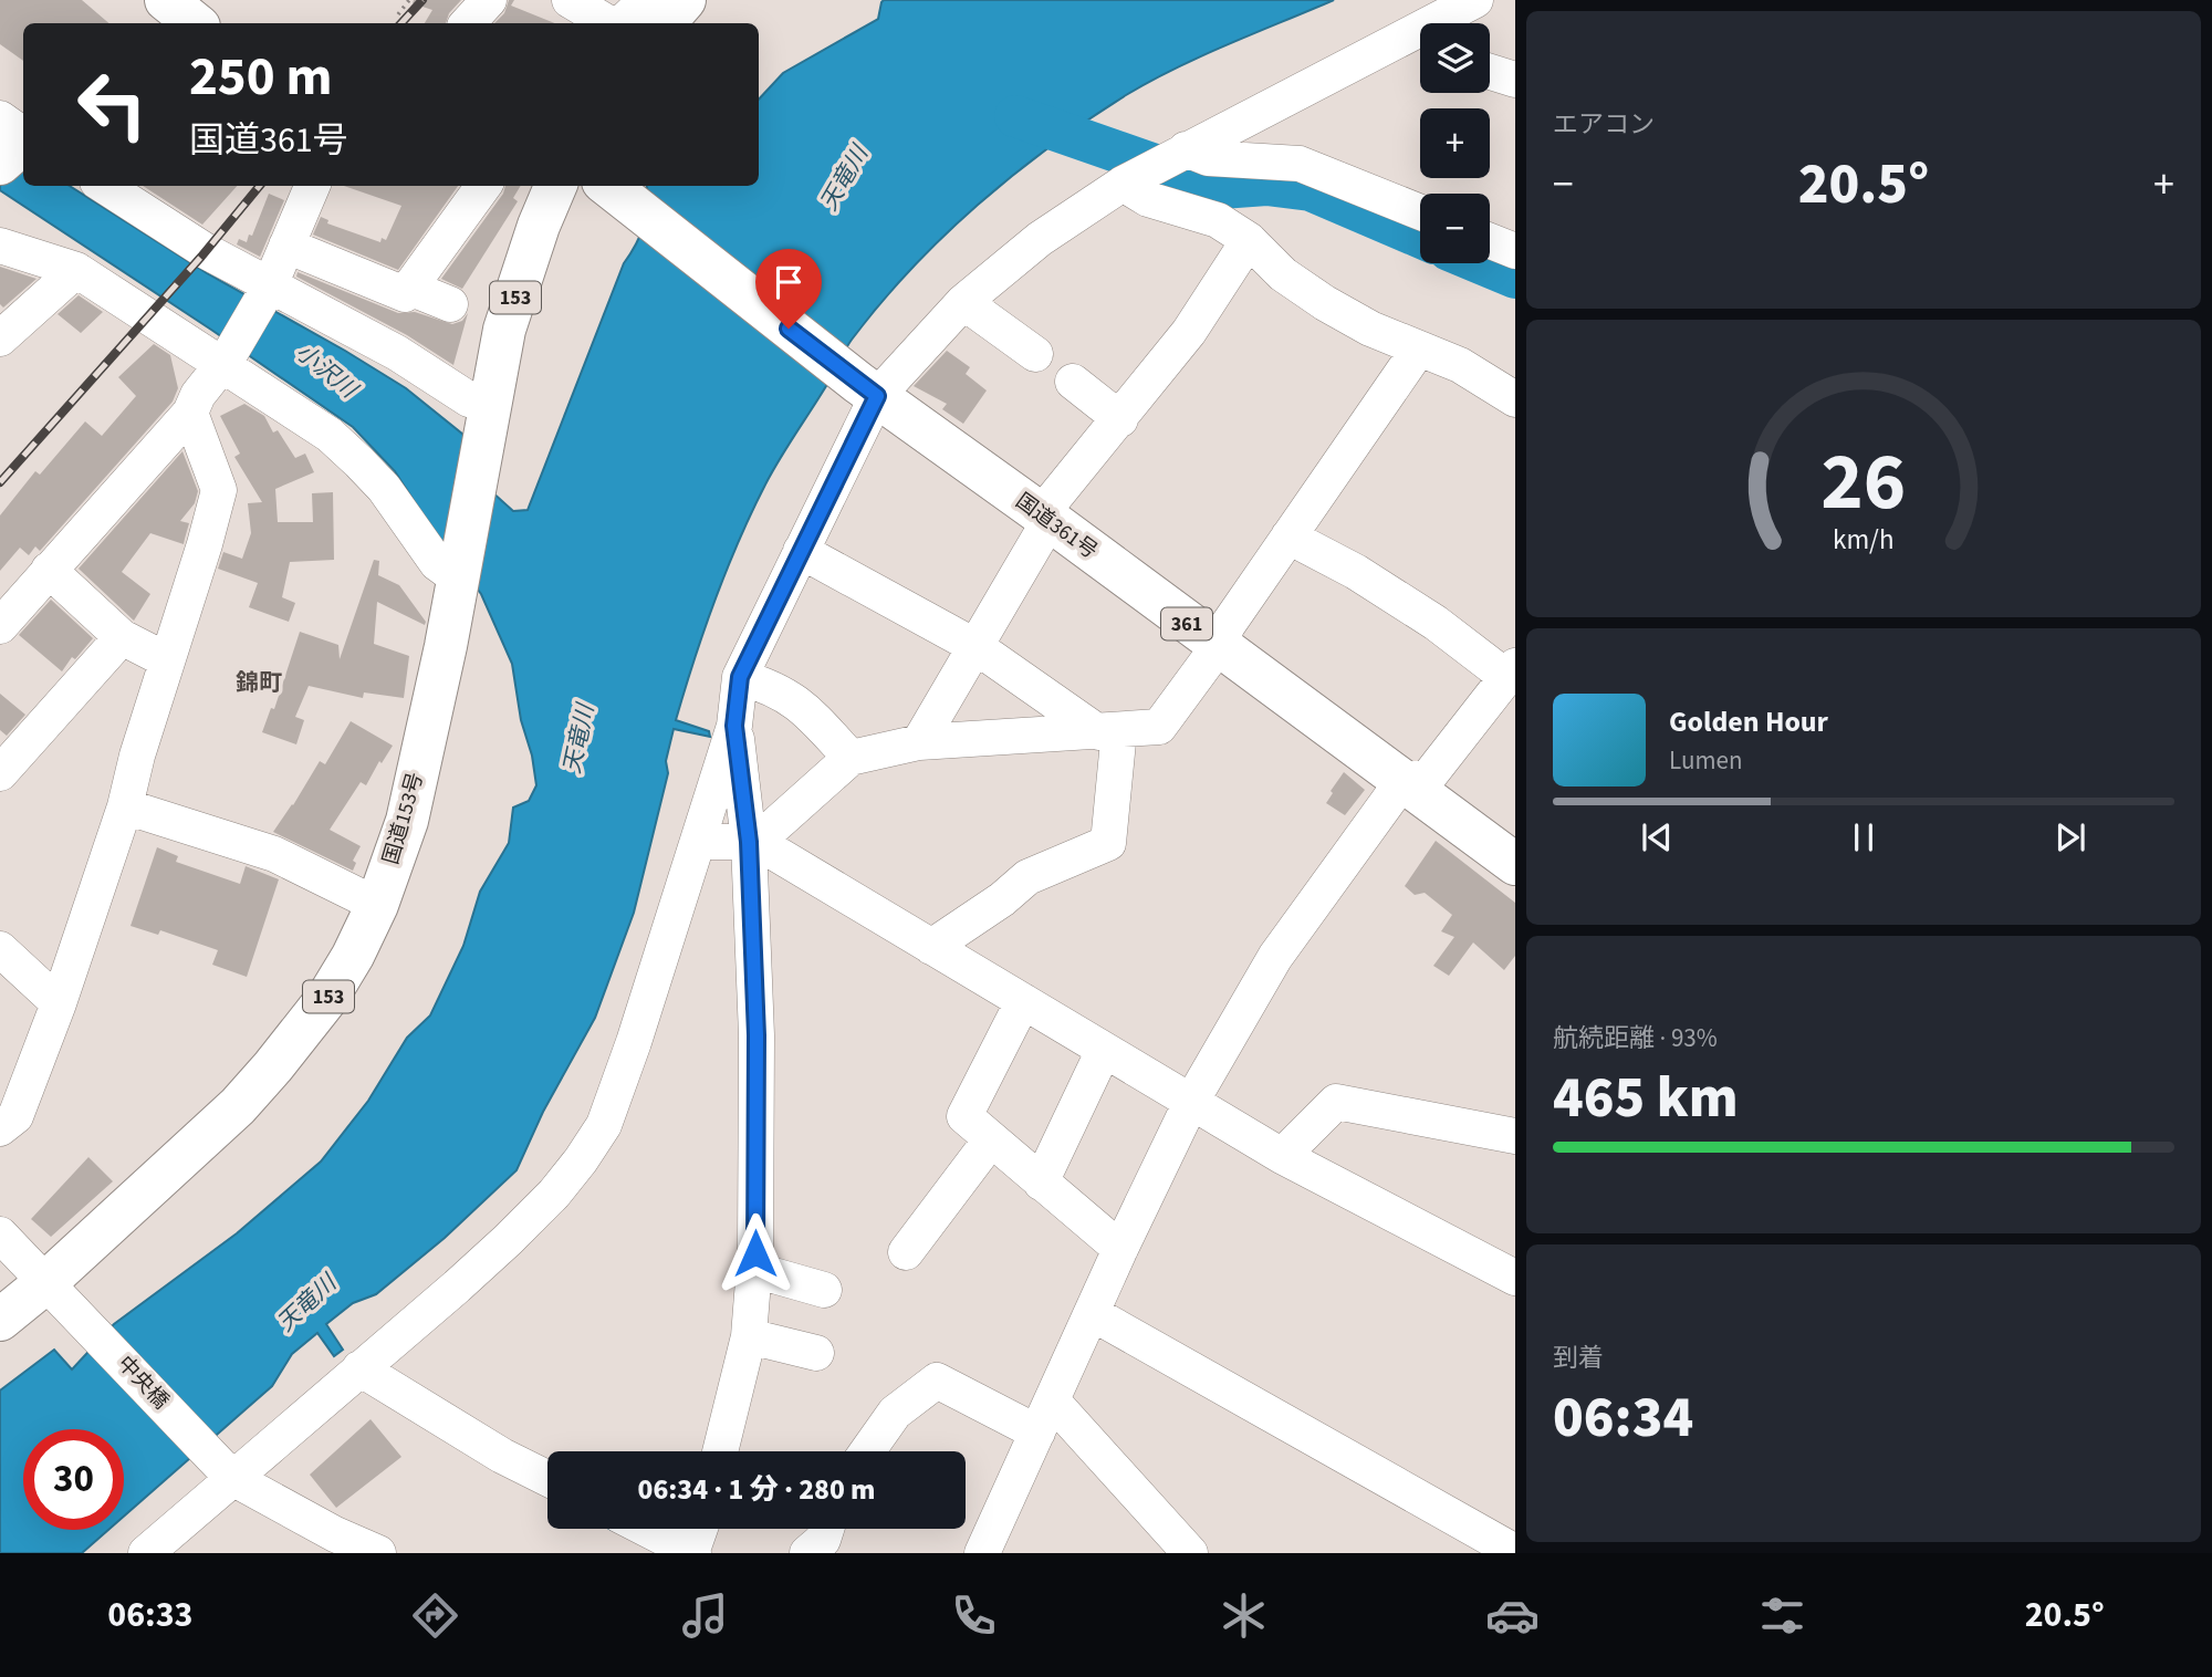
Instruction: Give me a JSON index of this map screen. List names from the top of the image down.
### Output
{
  "streets": {
    "highway": [
      "153",
      "国道361号",
      "361",
      "国道153号"
    ],
    "street": ["中央橋"]
  },
  "crossings": [
    ["国道153号", "中央橋"]
  ],
  "districts": ["錦町"],
  "water": ["天竜川", "小沢川"],
  "page": {
    "tile": [
      "エアコン",
      ["航続距離 · 93%", "465 km"],
      ["到着", "06:34"]
    ],
    "map_buttons": ["+", "−"],
    "turn": ["250 m", "国道361号"],
    "heat": ["−", "20.5°", "+"],
    "song": ["Golden Hour", "Lumen"],
    "limit": "30",
    "trip": "06:34 · 1 分 · 280 m",
    "tabs": ["06:33", "20.5°"],
    "gauge": ["26", "km/h"]
  }
}
